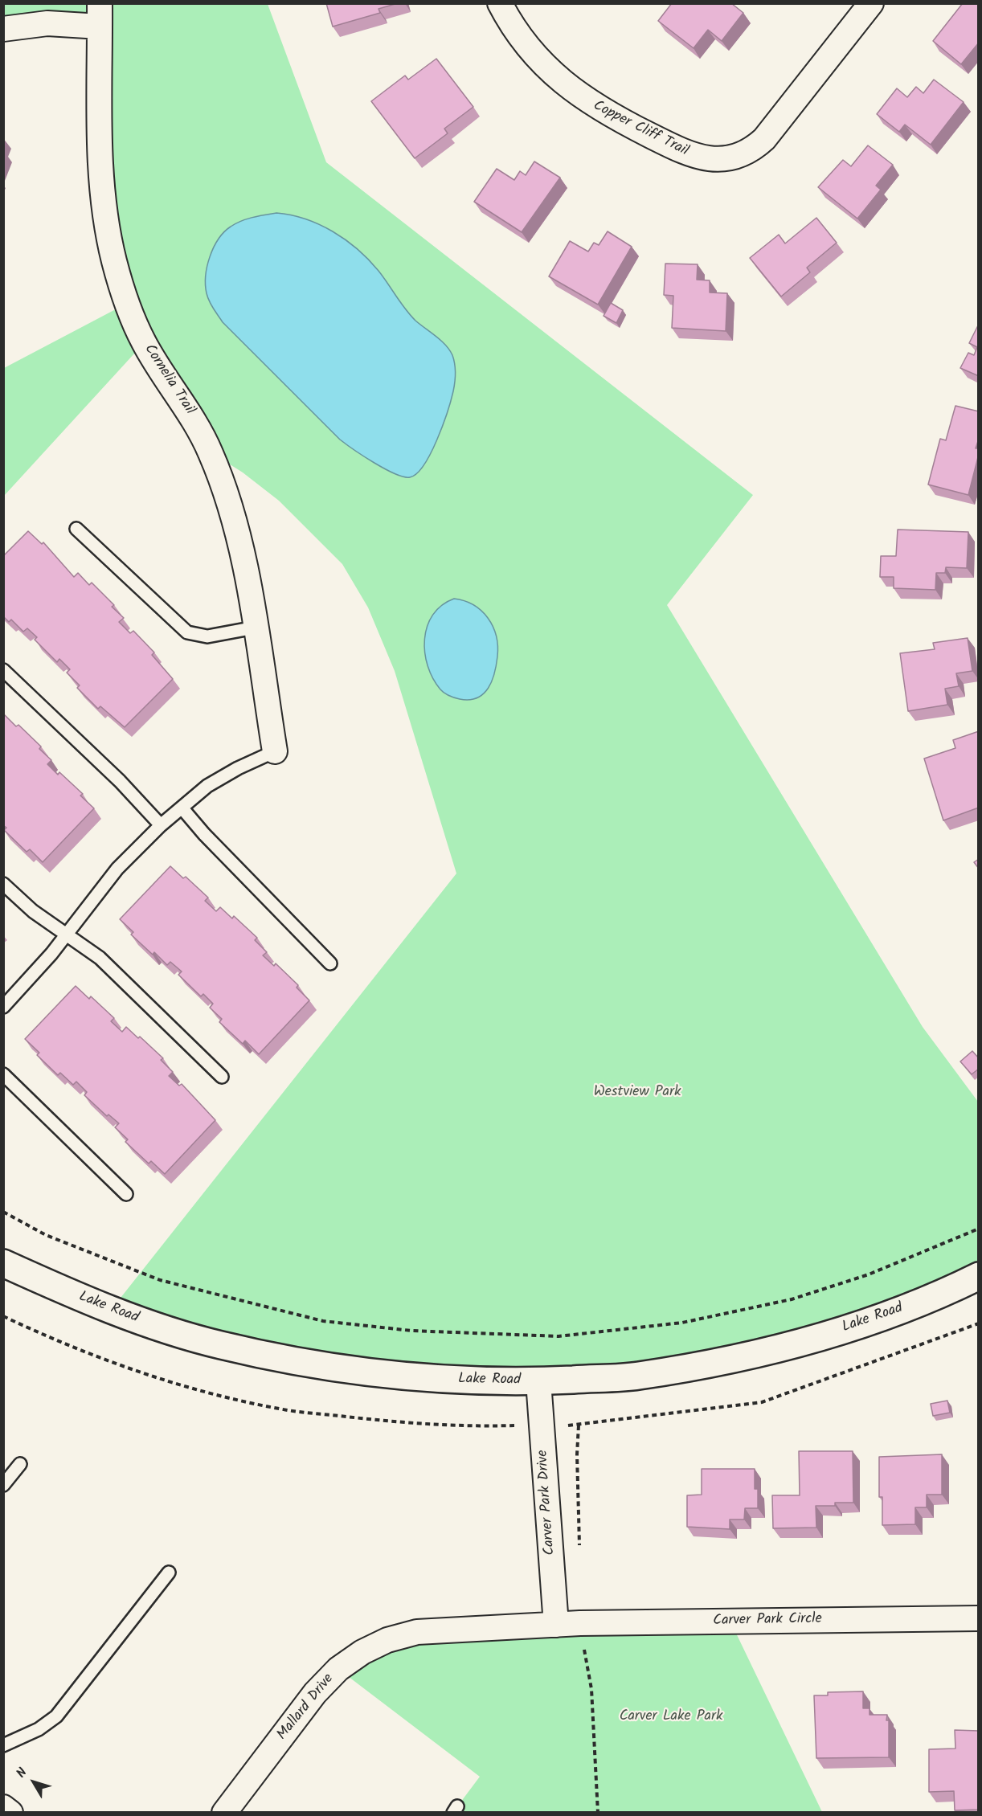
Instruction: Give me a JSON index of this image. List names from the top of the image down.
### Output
{
  "streets": {
    "street": [
      "Copper Cliff Trail",
      "Cornelia Trail",
      "Lake Road",
      "Carver Park Drive",
      "Carver Park Circle",
      "Mallard Drive"
    ]
  },
  "crossings": [
    ["Lake Road", "Carver Park Drive"],
    ["Carver Park Drive", "Carver Park Circle"],
    ["Carver Park Drive", "Mallard Drive"],
    ["Carver Park Circle", "Mallard Drive"]
  ],
  "parks": ["Westview Park", "Carver Lake Park"],
  "north": "top left"
}
